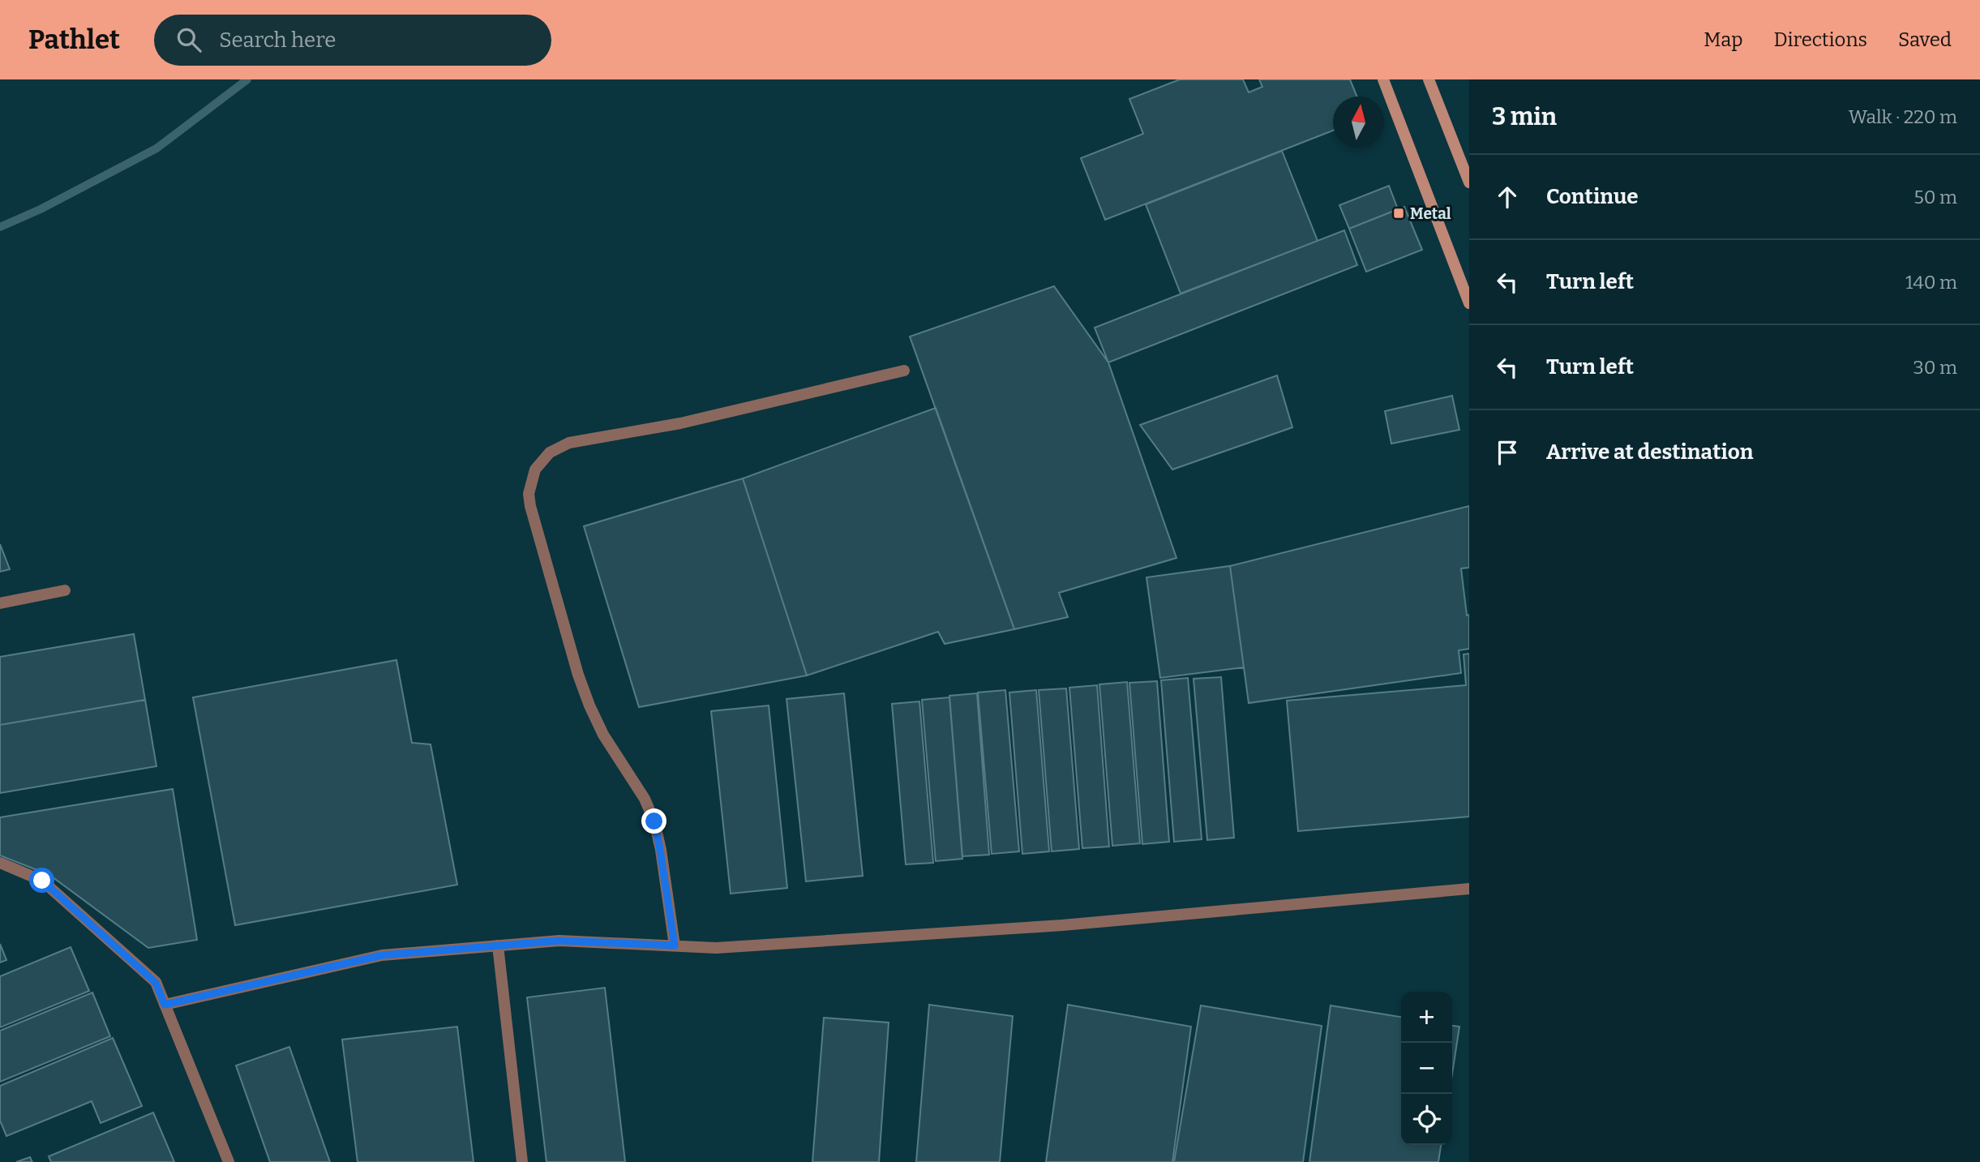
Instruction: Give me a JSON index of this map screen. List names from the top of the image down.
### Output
{
  "places": {
    "transit": ["Metal"]
  },
  "north": "top",
  "page": {
    "header": "Pathlet",
    "search": "Search here",
    "nav": ["Map", "Directions", "Saved"],
    "heading": ["3 min", "Walk · 220 m"],
    "list": [
      ["Continue", "50 m"],
      ["Turn left", "140 m"],
      ["Turn left", "30 m"],
      "Arrive at destination"
    ],
    "map_buttons": ["+", "−"]
  }
}
